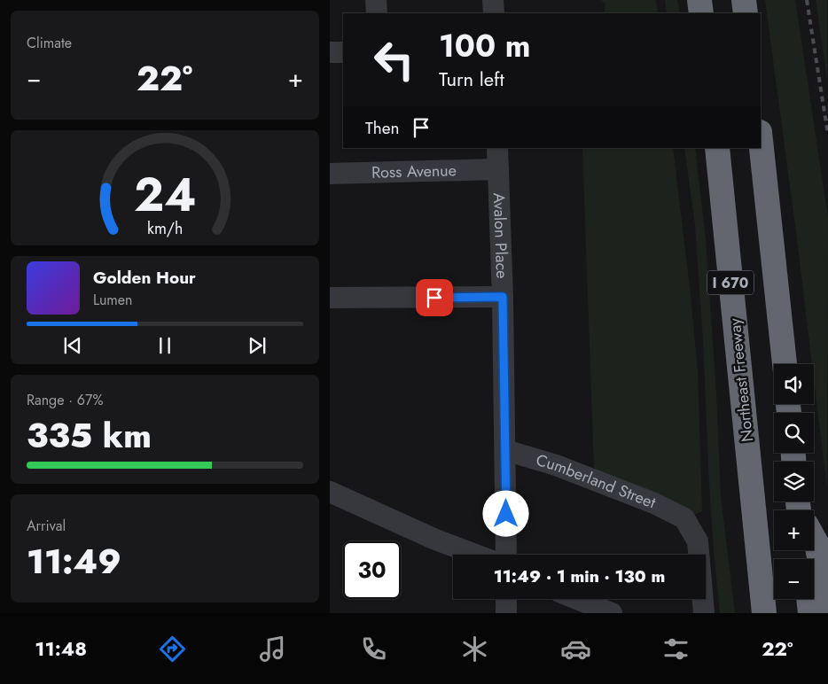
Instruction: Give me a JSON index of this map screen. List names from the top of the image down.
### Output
{
  "streets": {
    "highway": ["I 670", "Northeast Freeway"],
    "street": ["Ross Avenue", "Avalon Place", "Cumberland Street"]
  },
  "crossings": [
    ["Ross Avenue", "Avalon Place"],
    ["Avalon Place", "Cumberland Street"]
  ],
  "page": {
    "tile": [
      "Climate",
      ["Range · 67%", "335 km"],
      ["Arrival", "11:49"]
    ],
    "turn": ["100 m", "Turn left"],
    "heat": ["−", "22°", "+"],
    "then": "Then",
    "song": ["Golden Hour", "Lumen"],
    "map_buttons": ["+", "−"],
    "limit": "30",
    "trip": "11:49 · 1 min · 130 m",
    "tabs": ["11:48", "22°"],
    "gauge": ["24", "km/h"]
  }
}
